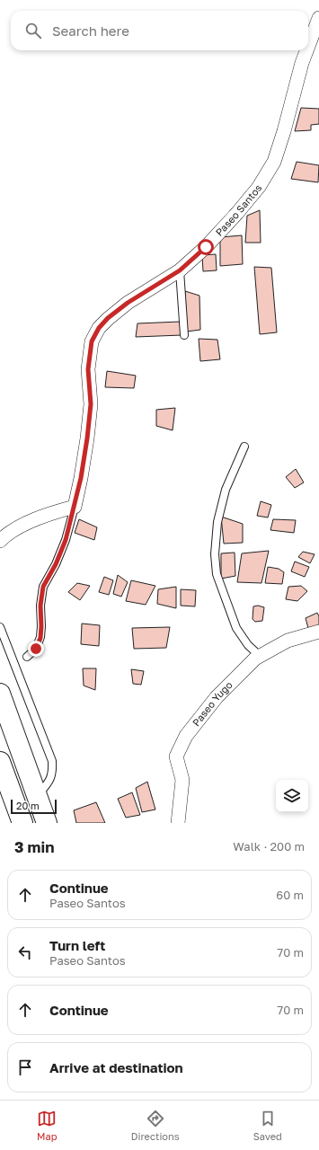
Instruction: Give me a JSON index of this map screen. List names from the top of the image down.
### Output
{
  "streets": {
    "street": ["Paseo Santos", "Paseo Yugo"]
  },
  "scale_bar": "20 m",
  "page": {
    "search": "Search here",
    "scale": "20 m",
    "heading": ["3 min", "Walk · 200 m"],
    "list": [
      ["Continue", "Paseo Santos", "60 m"],
      ["Turn left", "Paseo Santos", "70 m"],
      ["Continue", "70 m"],
      "Arrive at destination"
    ],
    "nav": ["Map", "Directions", "Saved"]
  }
}
